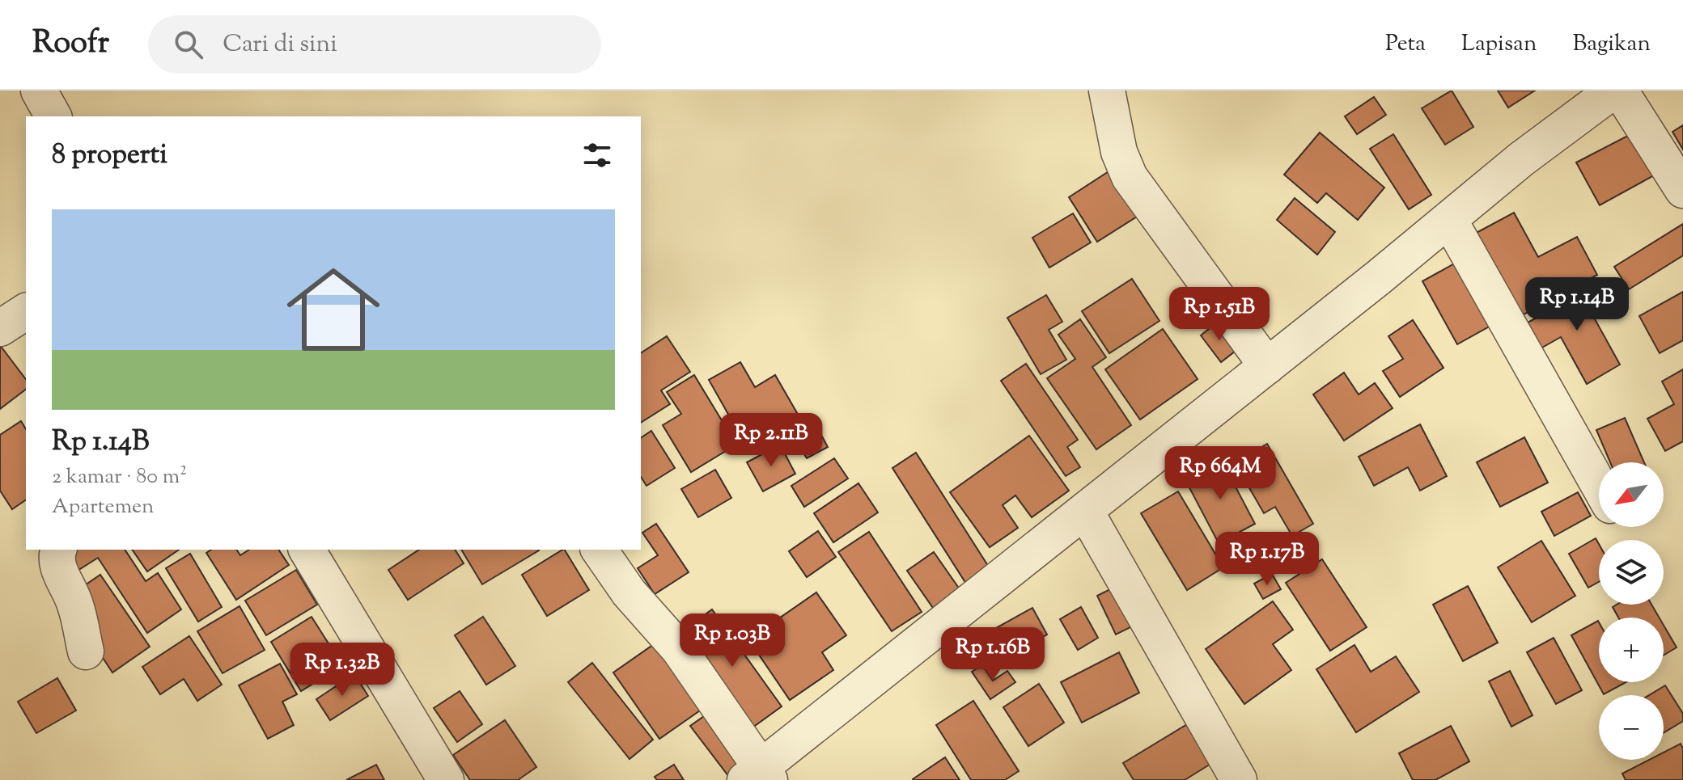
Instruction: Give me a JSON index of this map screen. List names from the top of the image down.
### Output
{
  "north": "bottom left",
  "page": {
    "header": "Roofr",
    "search": "Cari di sini",
    "nav": ["Peta", "Lapisan", "Bagikan"],
    "heading": "8 properti",
    "list": [
      {
        "name": "Rp 1.14B",
        "note": "2 kamar · 80 m² · Apartemen"
      }
    ],
    "price": [
      "Rp 1.14B",
      "Rp 1.51B",
      "Rp 2.11B",
      "Rp 664M",
      "Rp 1.17B",
      "Rp 1.03B",
      "Rp 1.16B",
      "Rp 1.32B"
    ],
    "map_buttons": ["+", "−"]
  }
}
